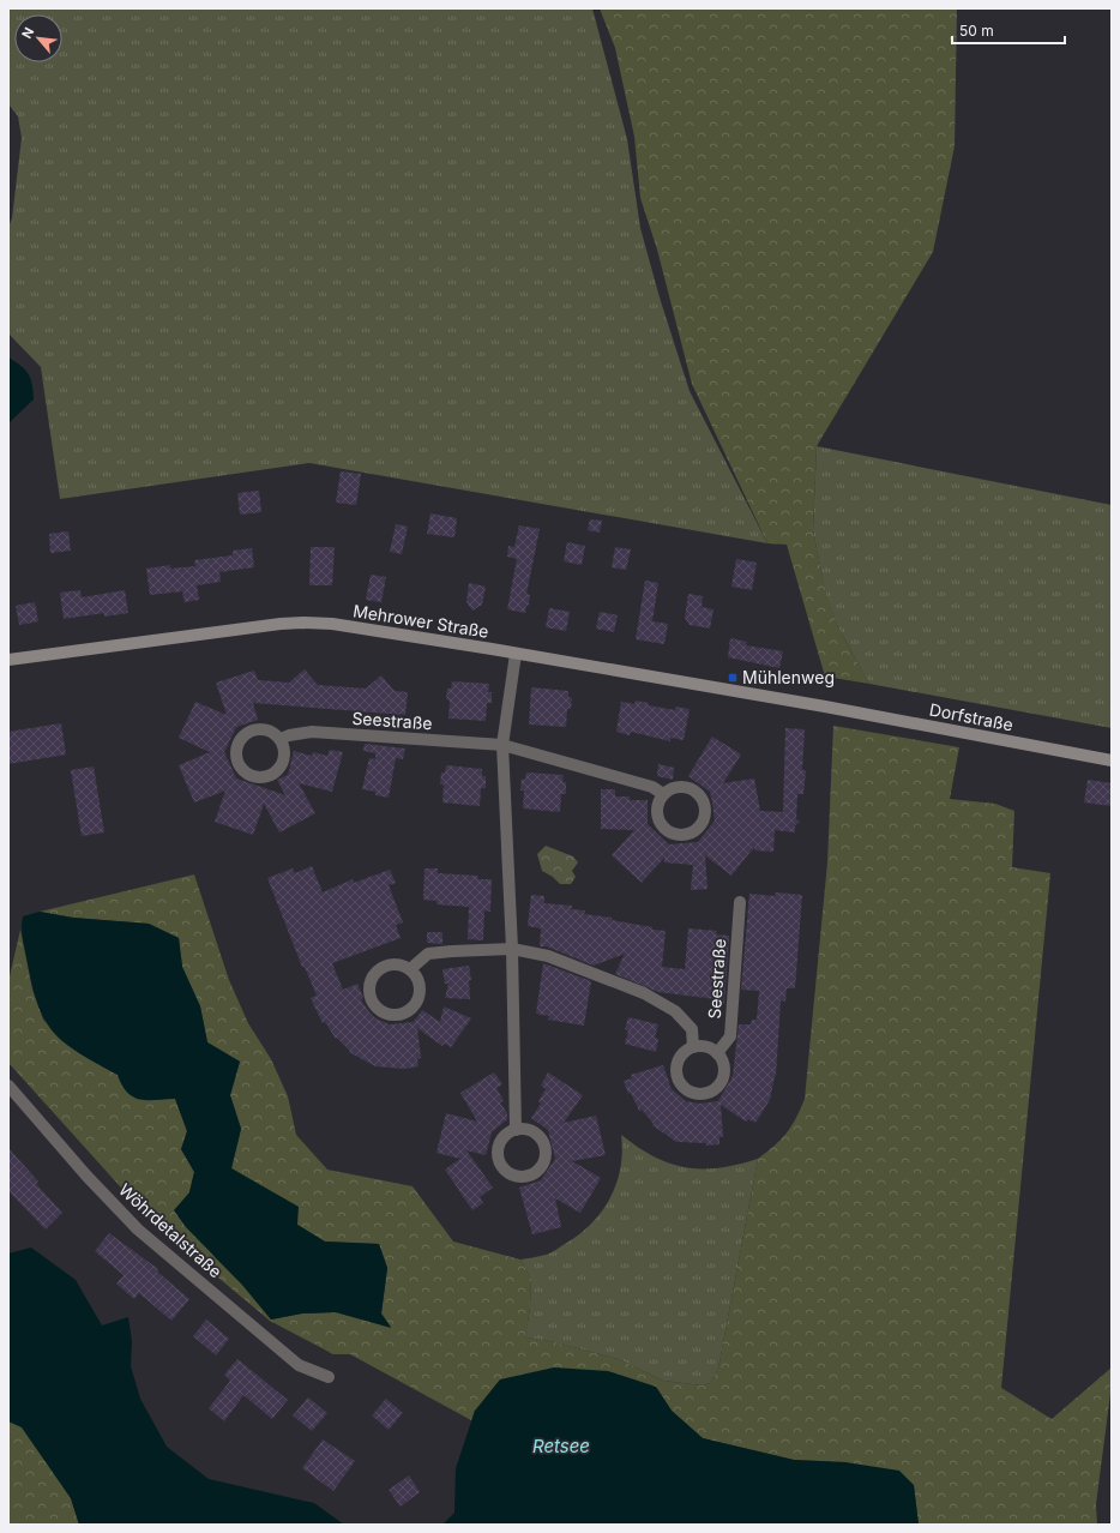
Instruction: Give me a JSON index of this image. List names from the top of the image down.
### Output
{
  "streets": {
    "main road": ["Mehrower Straße", "Dorfstraße"],
    "street": ["Seestraße", "Wöhrdetalstraße"]
  },
  "crossings": [
    ["Mehrower Straße", "Dorfstraße"]
  ],
  "water": ["Retsee"],
  "places": {
    "transit": ["Mühlenweg"]
  },
  "scale_bar": "50 m",
  "north": "top left"
}
